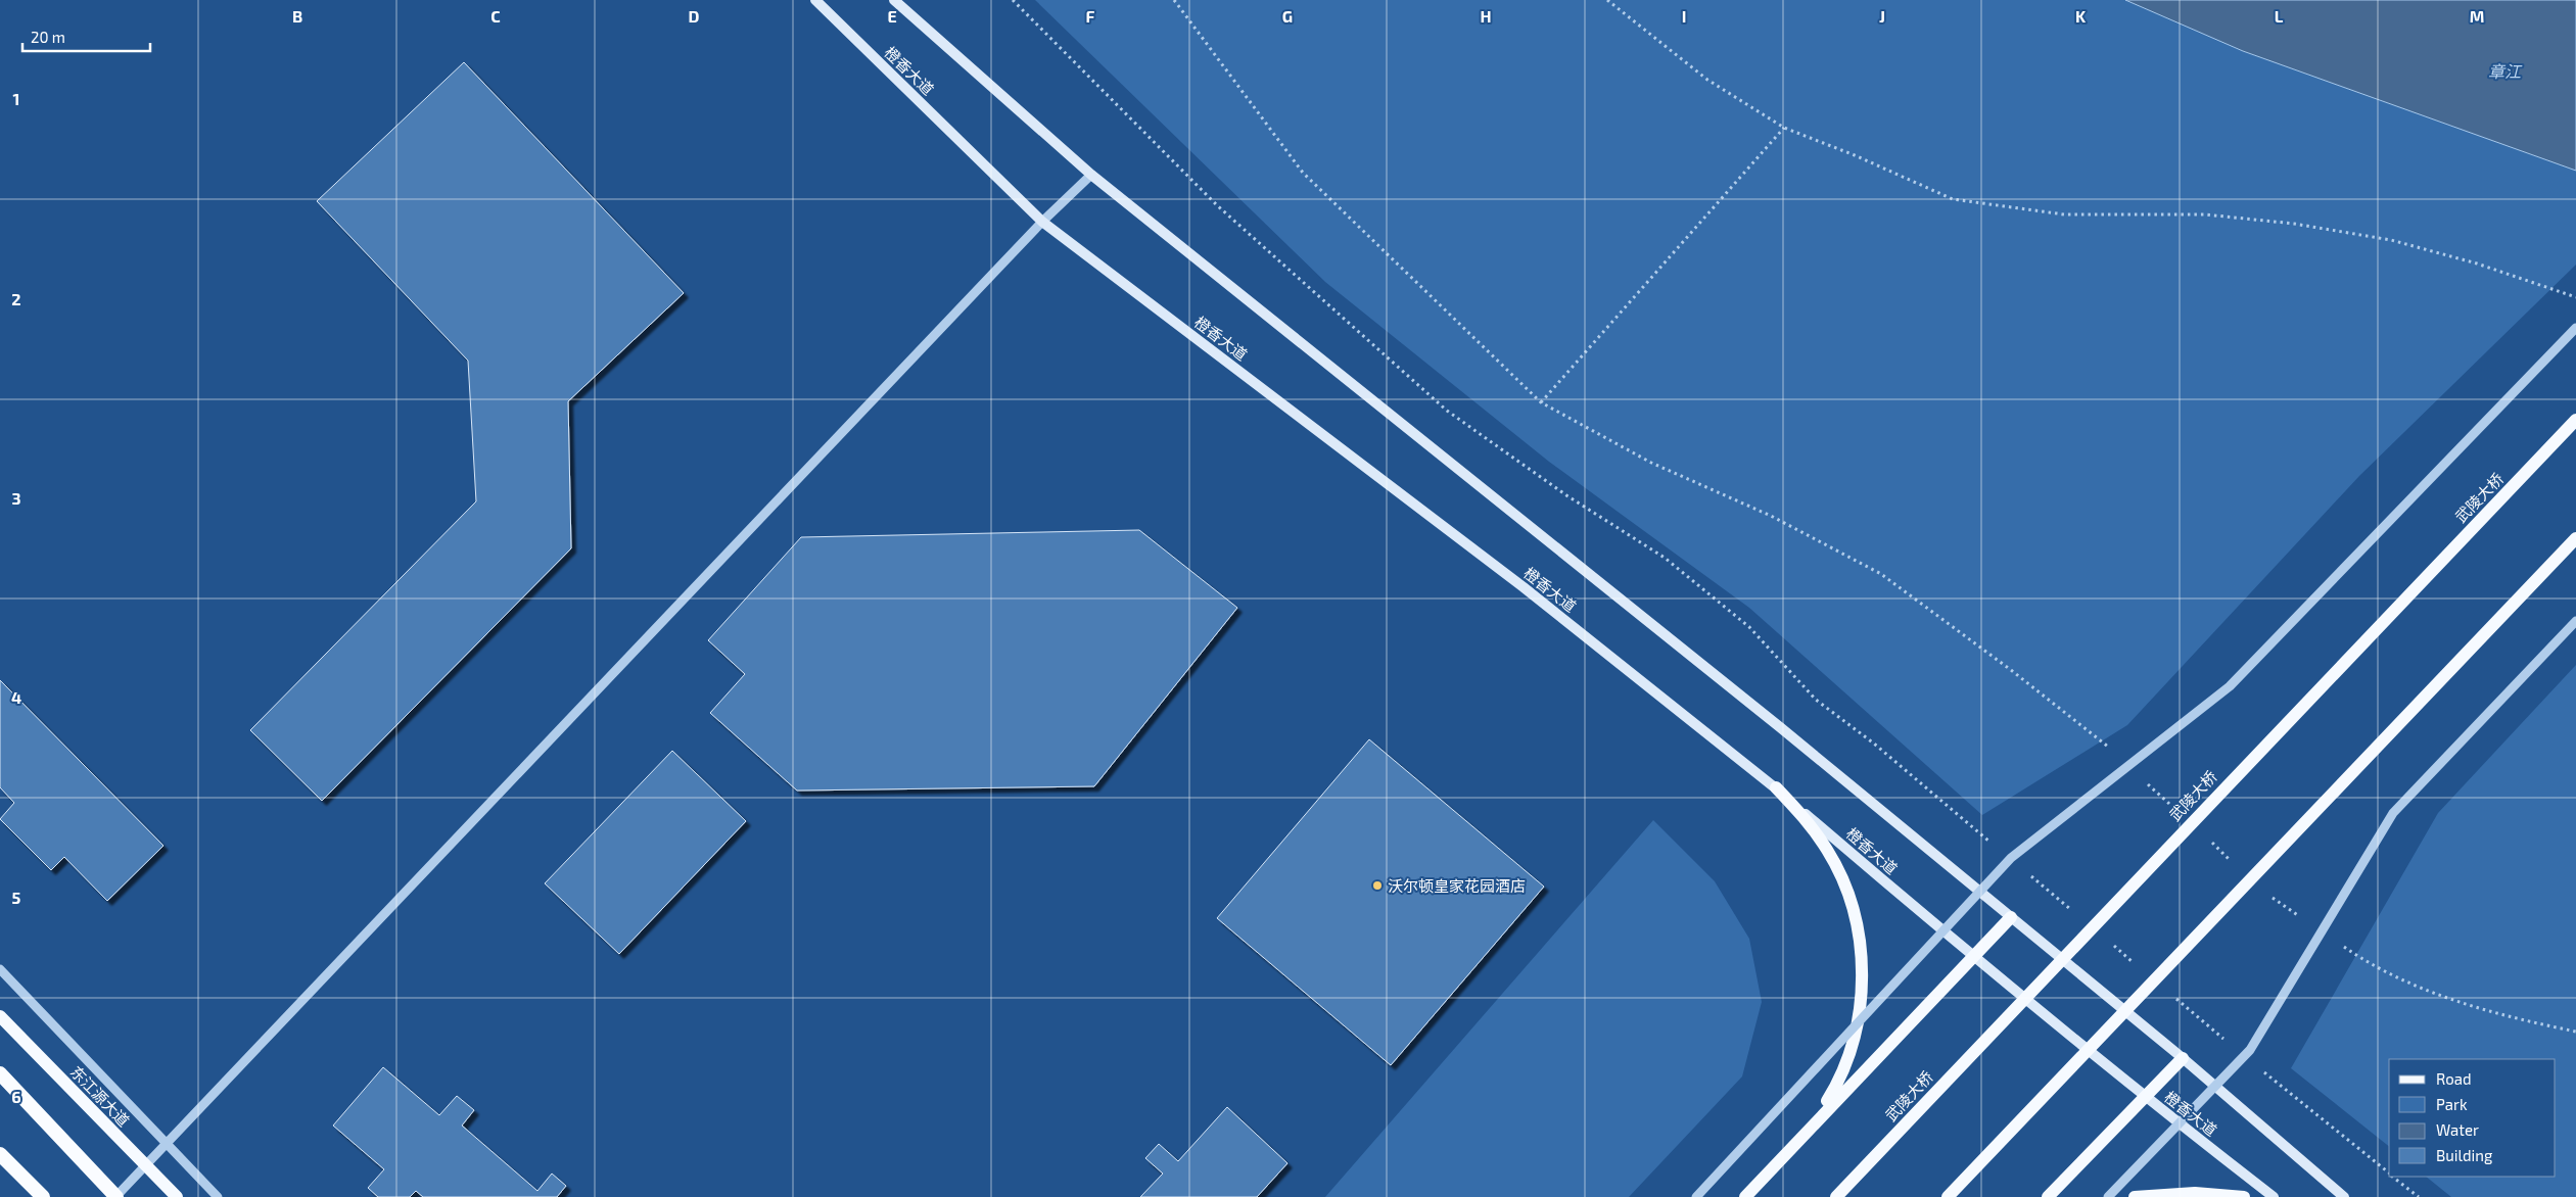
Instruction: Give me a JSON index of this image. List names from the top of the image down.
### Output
{
  "streets": {
    "main road": ["橙香大道", "武陵大桥", "东江源大道"]
  },
  "water": ["章江"],
  "places": ["沃尔顿皇家花园酒店"],
  "legend": [
    "Road",
    "Park",
    "Water",
    "Building"
  ],
  "scale_bar": "20 m",
  "grid": {
    "columns": [
      "B",
      "C",
      "D",
      "E",
      "F",
      "G",
      "H",
      "I",
      "J",
      "K",
      "L",
      "M"
    ],
    "rows": [
      "1",
      "2",
      "3",
      "4",
      "5",
      "6"
    ]
  }
}
